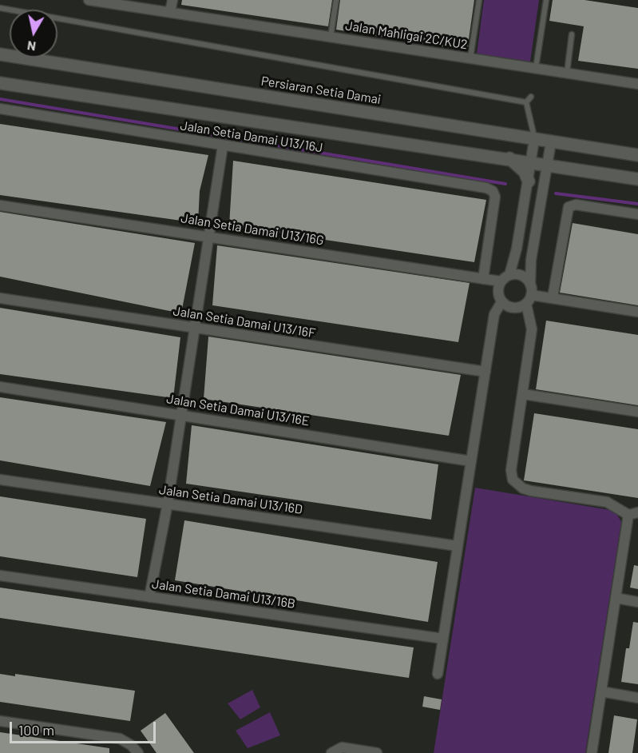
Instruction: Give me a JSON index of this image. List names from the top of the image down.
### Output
{
  "streets": {
    "street": [
      "Jalan Mahligai 2C/KU2",
      "Persiaran Setia Damai",
      "Jalan Setia Damai U13/16J",
      "Jalan Setia Damai U13/16G",
      "Jalan Setia Damai U13/16F",
      "Jalan Setia Damai U13/16E",
      "Jalan Setia Damai U13/16D",
      "Jalan Setia Damai U13/16B"
    ]
  },
  "crossings": [
    ["Jalan Setia Damai U13/16J", "Jalan Setia Damai U13/16G"]
  ],
  "scale_bar": "100 m",
  "north": "bottom"
}
